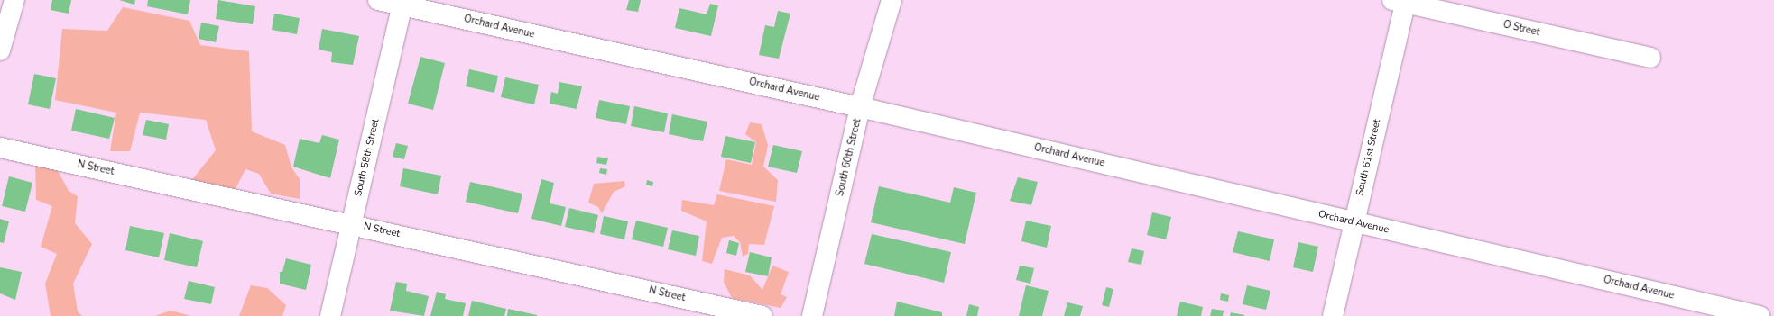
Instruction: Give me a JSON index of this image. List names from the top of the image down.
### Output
{
  "streets": {
    "street": [
      "Orchard Avenue",
      "O Street",
      "South 58th Street",
      "South 60th Street",
      "South 61st Street",
      "N Street"
    ]
  },
  "crossings": [
    ["Orchard Avenue", "South 58th Street"],
    ["Orchard Avenue", "South 60th Street"],
    ["Orchard Avenue", "South 61st Street"],
    ["O Street", "South 61st Street"],
    ["South 58th Street", "N Street"]
  ]
}
